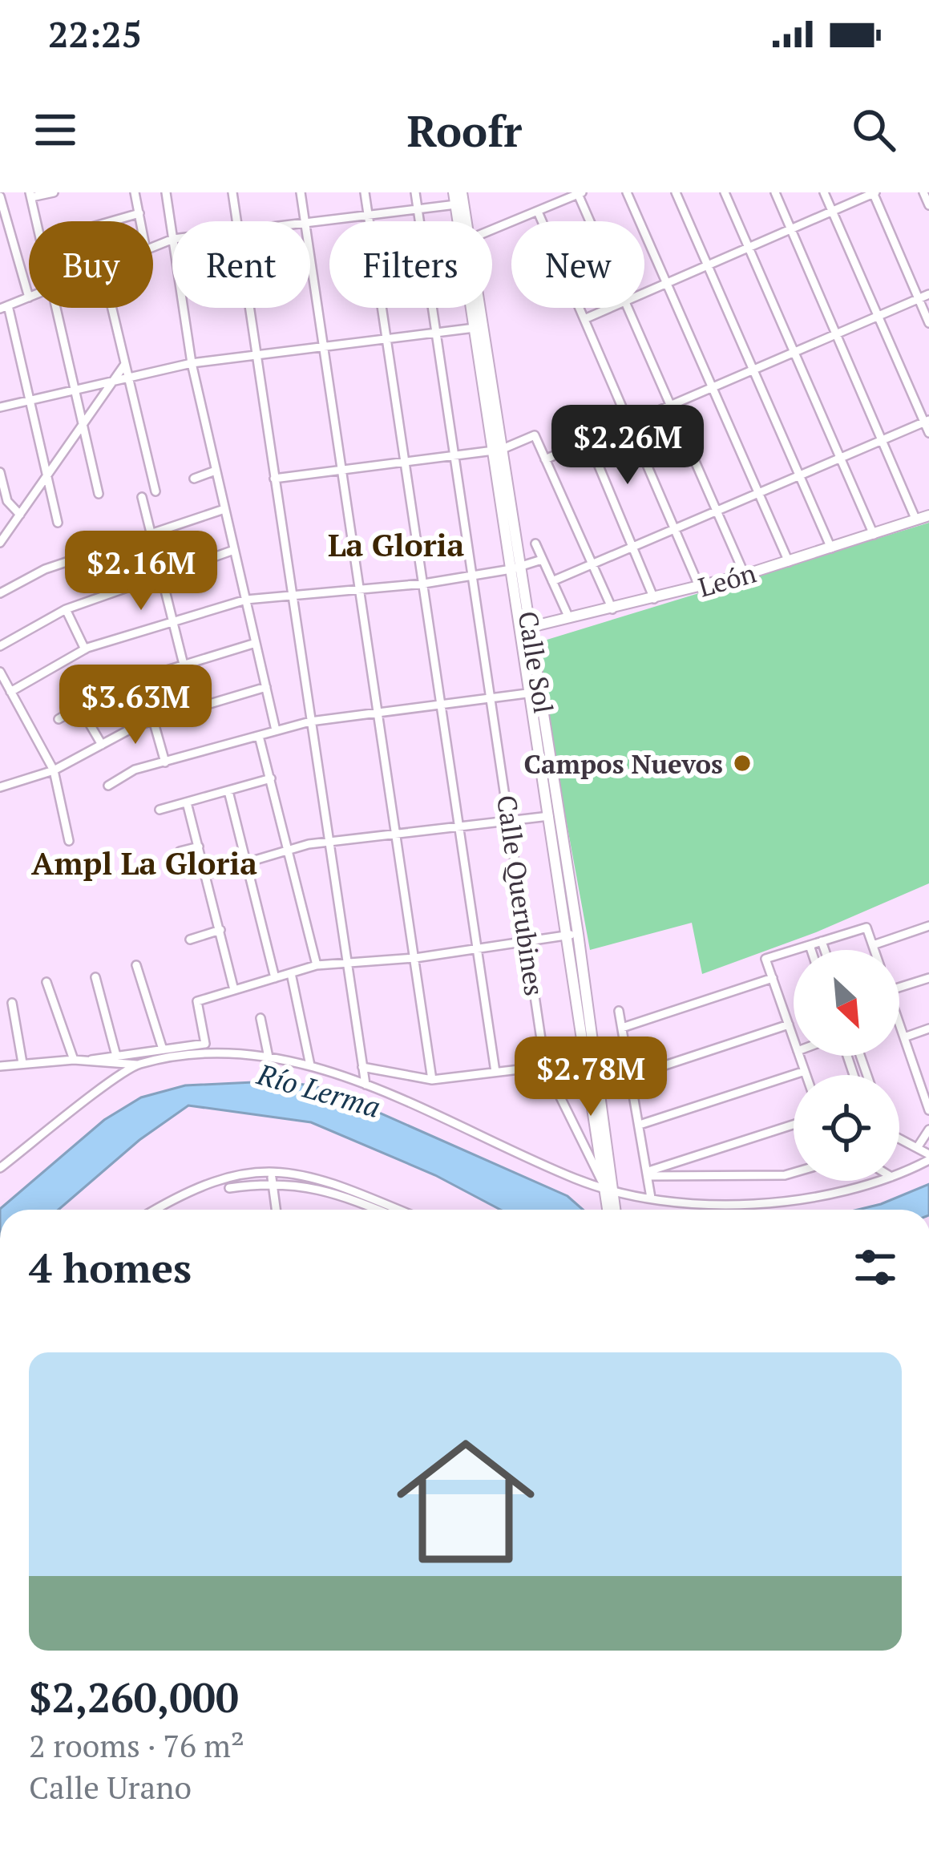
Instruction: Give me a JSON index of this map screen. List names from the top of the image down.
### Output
{
  "streets": {
    "street": ["León", "Calle Sol", "Calle Querubines"]
  },
  "crossings": [
    ["León", "Calle Sol"],
    ["Calle Sol", "Calle Querubines"]
  ],
  "districts": ["La Gloria", "Ampl La Gloria"],
  "water": ["Río Lerma"],
  "places": ["Campos Nuevos"],
  "north": "bottom right",
  "page": {
    "status": "22:25",
    "header": "Roofr",
    "chip": [
      "Buy",
      "Rent",
      "Filters",
      "New"
    ],
    "price": [
      "$2.26M",
      "$2.16M",
      "$3.63M",
      "$2.78M"
    ],
    "heading": "4 homes",
    "list": [
      {
        "name": "$2,260,000",
        "note": "2 rooms · 76 m² · Calle Urano"
      }
    ]
  }
}
